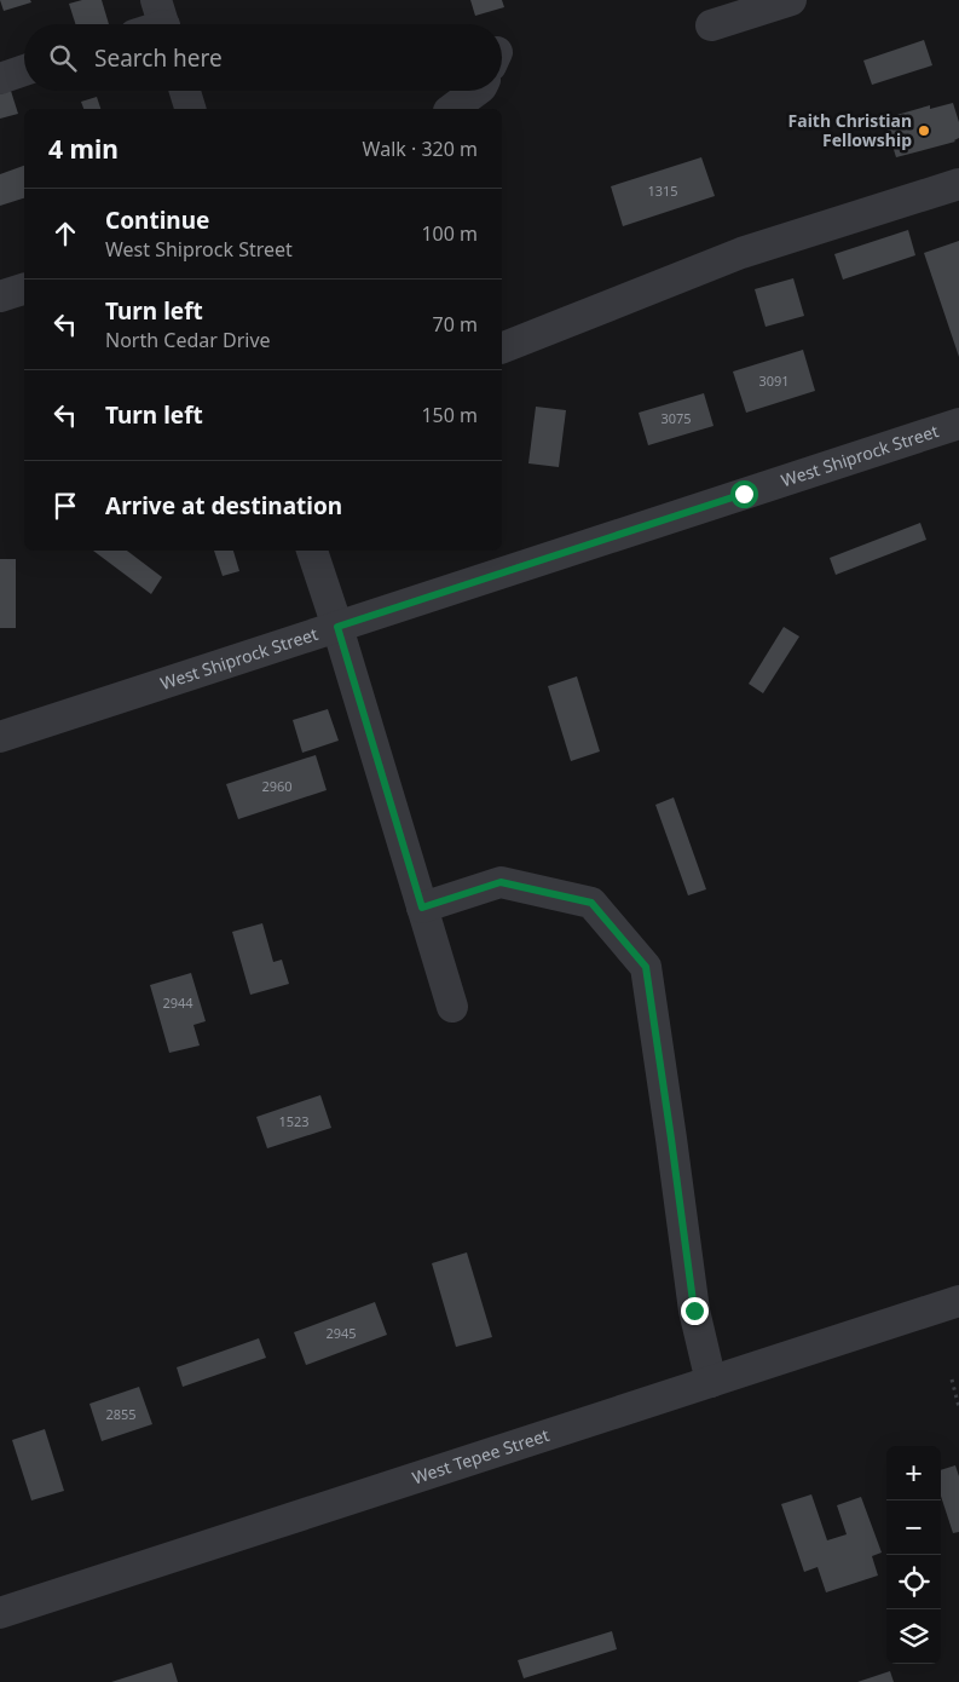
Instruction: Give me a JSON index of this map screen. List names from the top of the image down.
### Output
{
  "streets": {
    "street": ["West Shiprock Street", "West Tepee Street"]
  },
  "places": ["Faith Christian Fellowship"],
  "house_numbers": [
    "1315",
    "3091",
    "3075",
    "2960",
    "2944",
    "1523",
    "2945",
    "2855"
  ],
  "page": {
    "search": "Search here",
    "heading": ["4 min", "Walk · 320 m"],
    "list": [
      ["Continue", "West Shiprock Street", "100 m"],
      ["Turn left", "North Cedar Drive", "70 m"],
      ["Turn left", "150 m"],
      "Arrive at destination"
    ],
    "map_buttons": ["+", "−"]
  }
}
